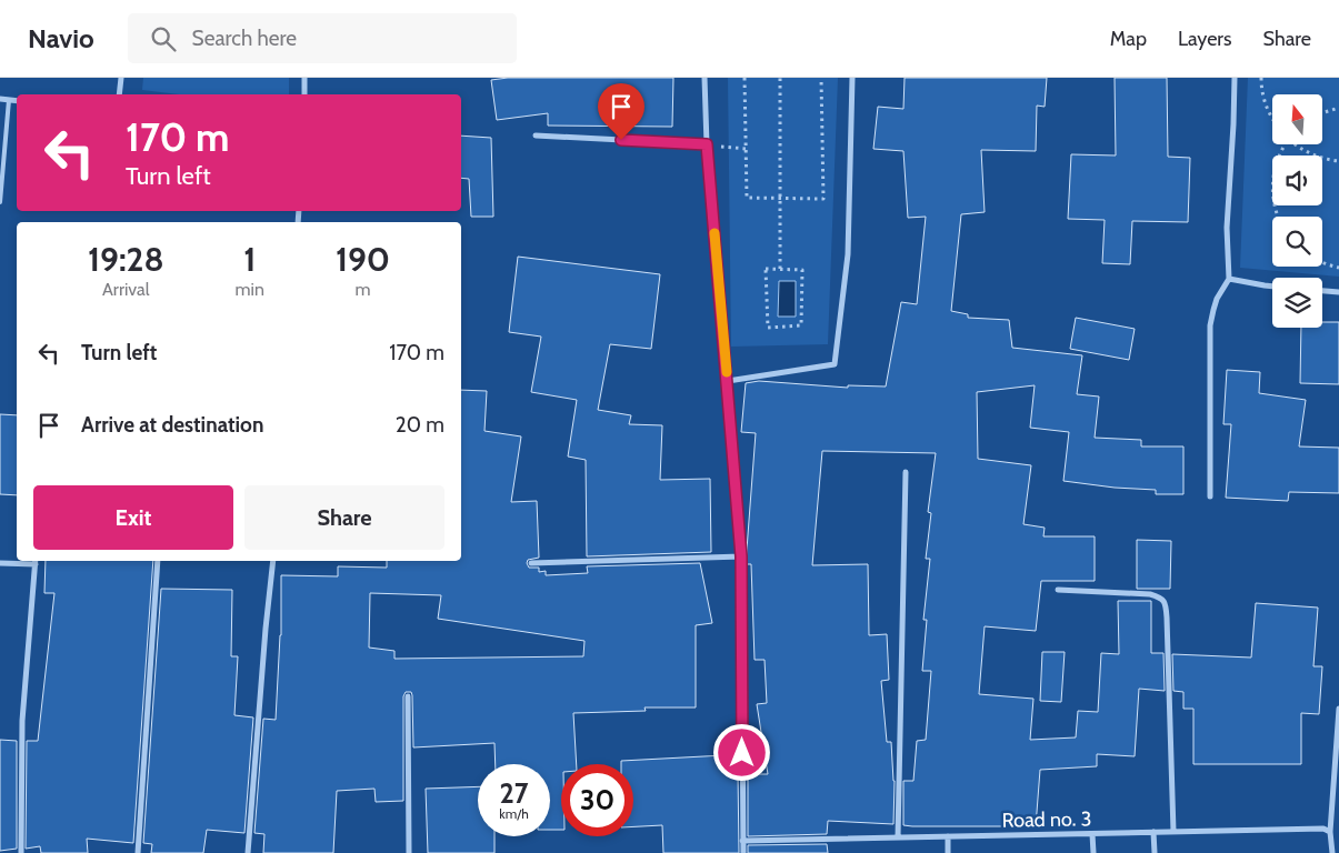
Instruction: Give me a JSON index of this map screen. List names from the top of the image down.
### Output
{
  "streets": {
    "street": ["Road no. 3"]
  },
  "north": "top",
  "page": {
    "header": "Navio",
    "search": "Search here",
    "nav": ["Map", "Layers", "Share"],
    "turn": ["170 m", "Turn left"],
    "eta": [
      "19:28",
      "Arrival",
      "1",
      "min",
      "190",
      "m"
    ],
    "list": [
      {
        "name": "Turn left",
        "value": "170 m"
      },
      {
        "name": "Arrive at destination",
        "value": "20 m"
      }
    ],
    "buttons": ["Exit", "Share"],
    "speed": "27 km/h",
    "limit": "30"
  }
}
